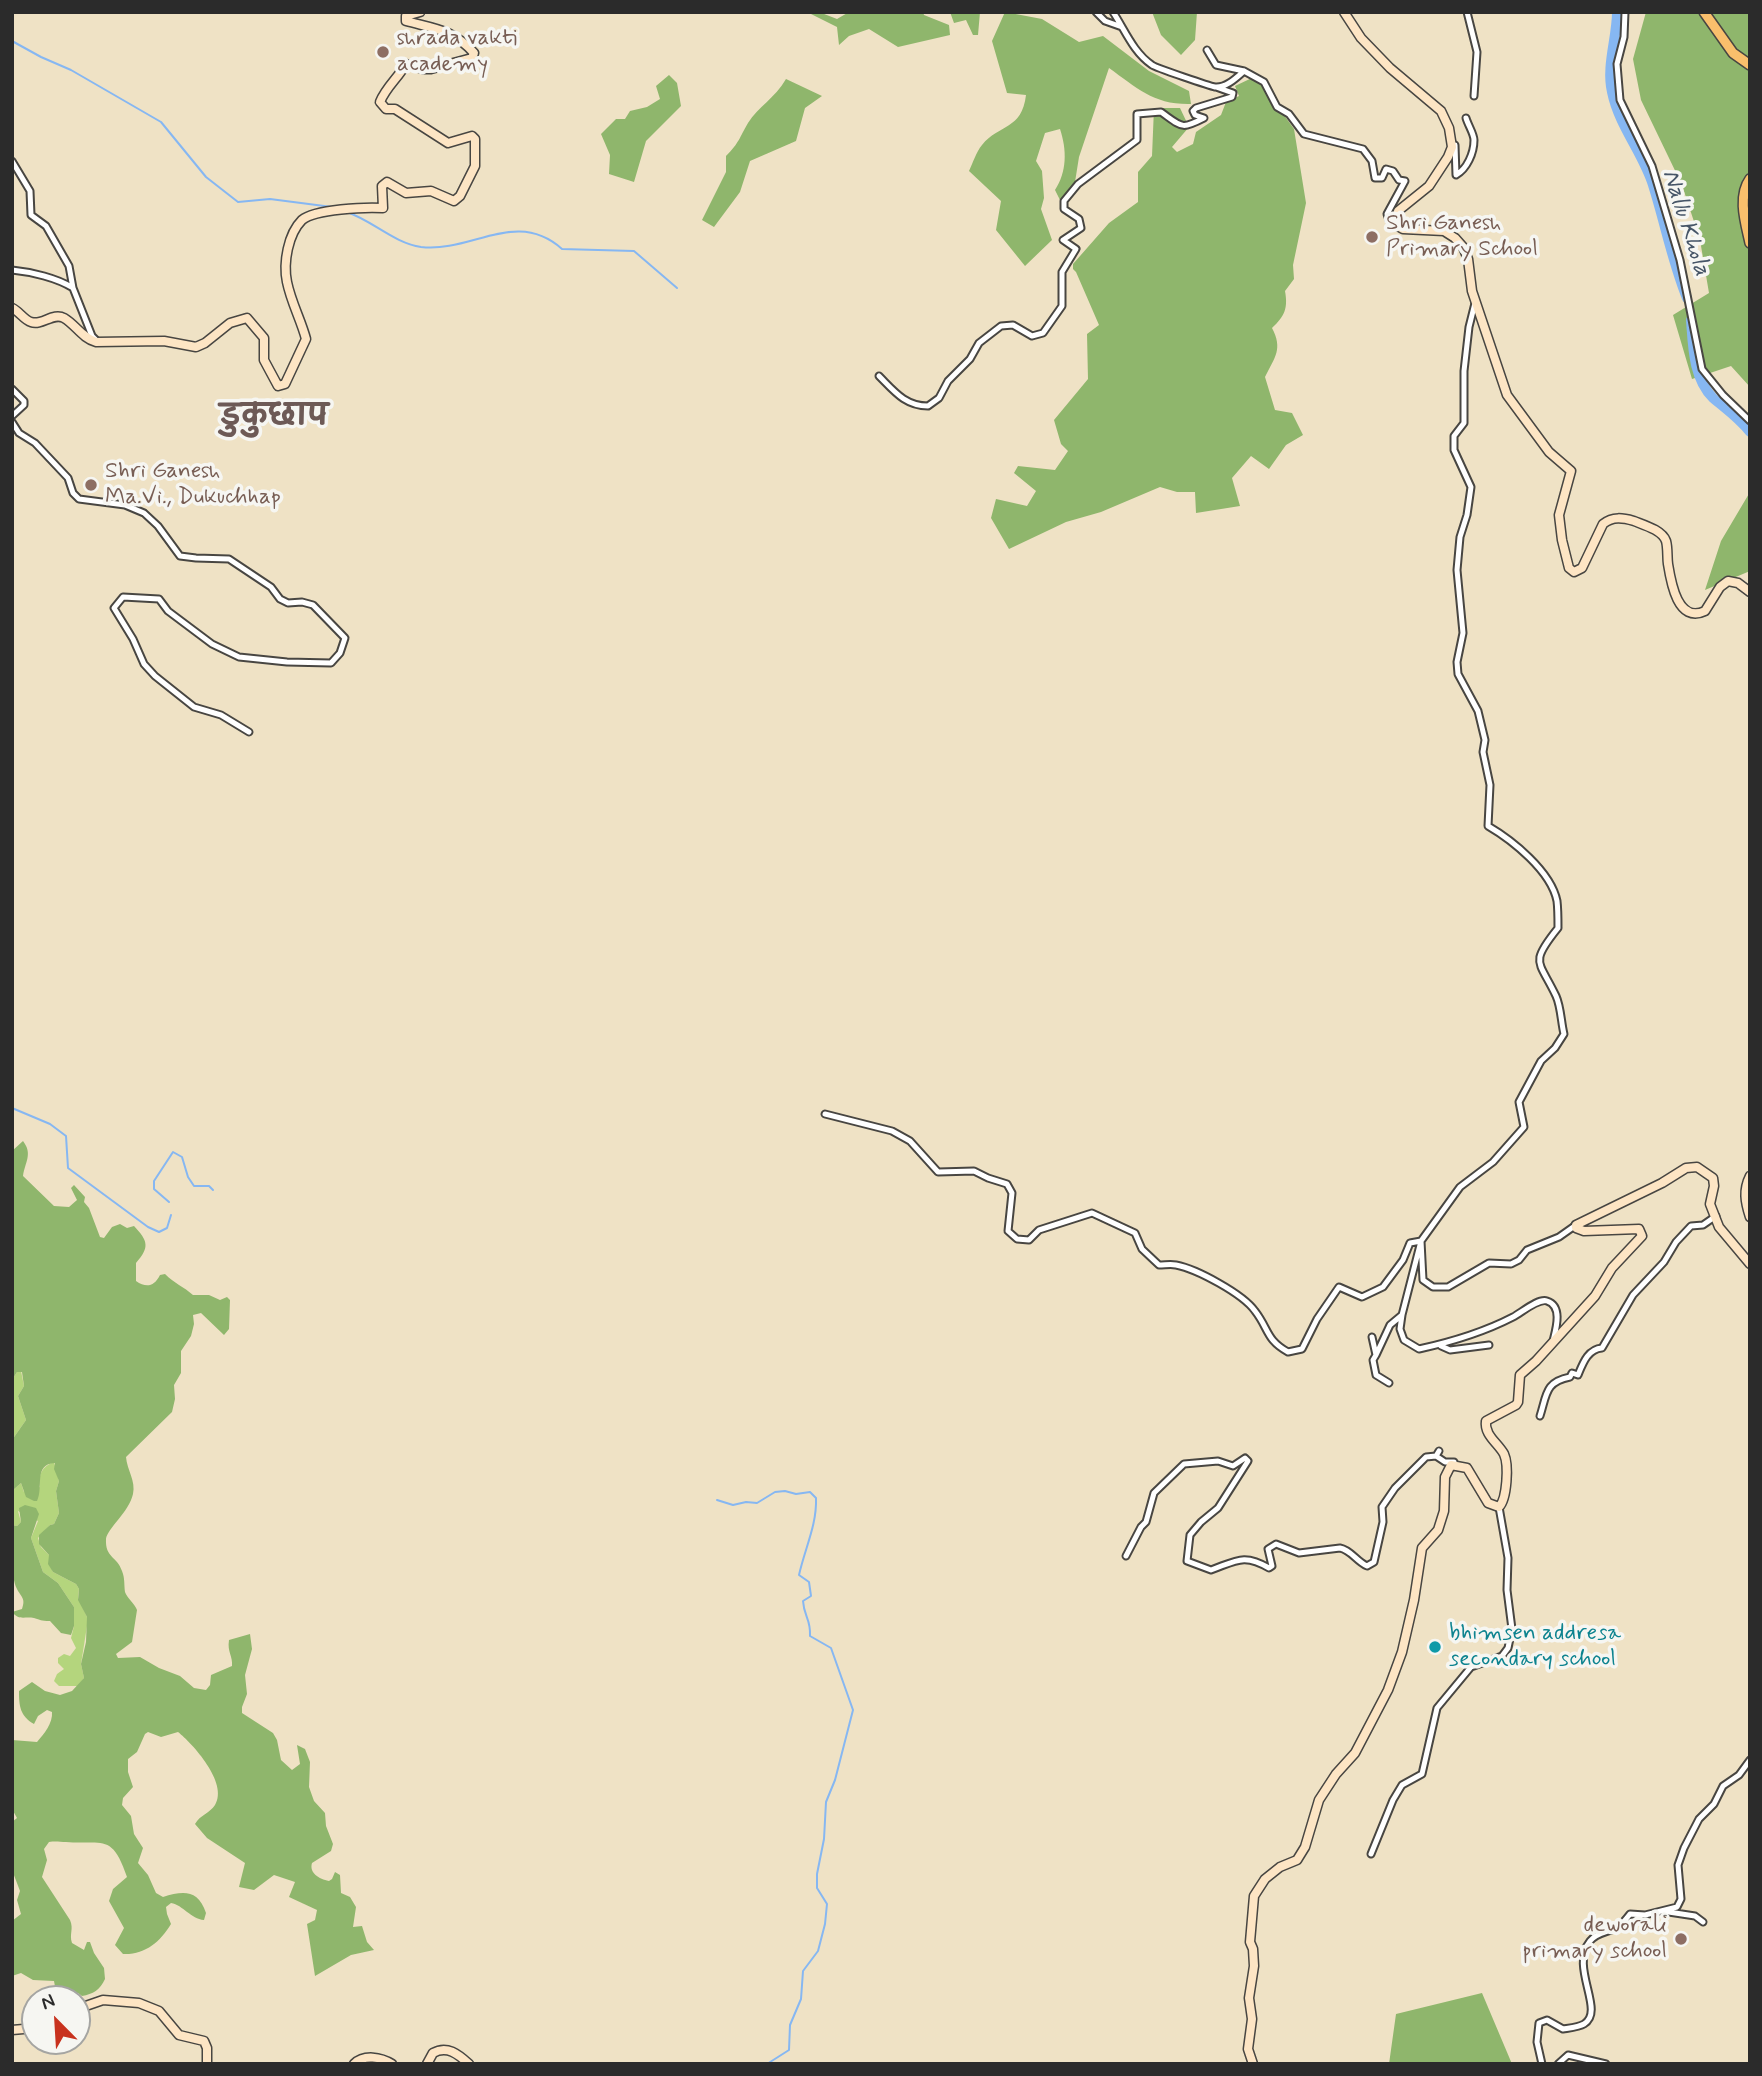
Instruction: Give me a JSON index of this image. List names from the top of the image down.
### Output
{
  "districts": ["डुकुछाप"],
  "water": ["Nallu Khola"],
  "places": [
    "shrada vakti academy",
    "Shri Ganesh Primary School",
    "Shri Ganesh Ma.Vi., Dukuchhap",
    "bhimsen addresa secondary school",
    "deworali primary school"
  ],
  "north": "top left"
}
